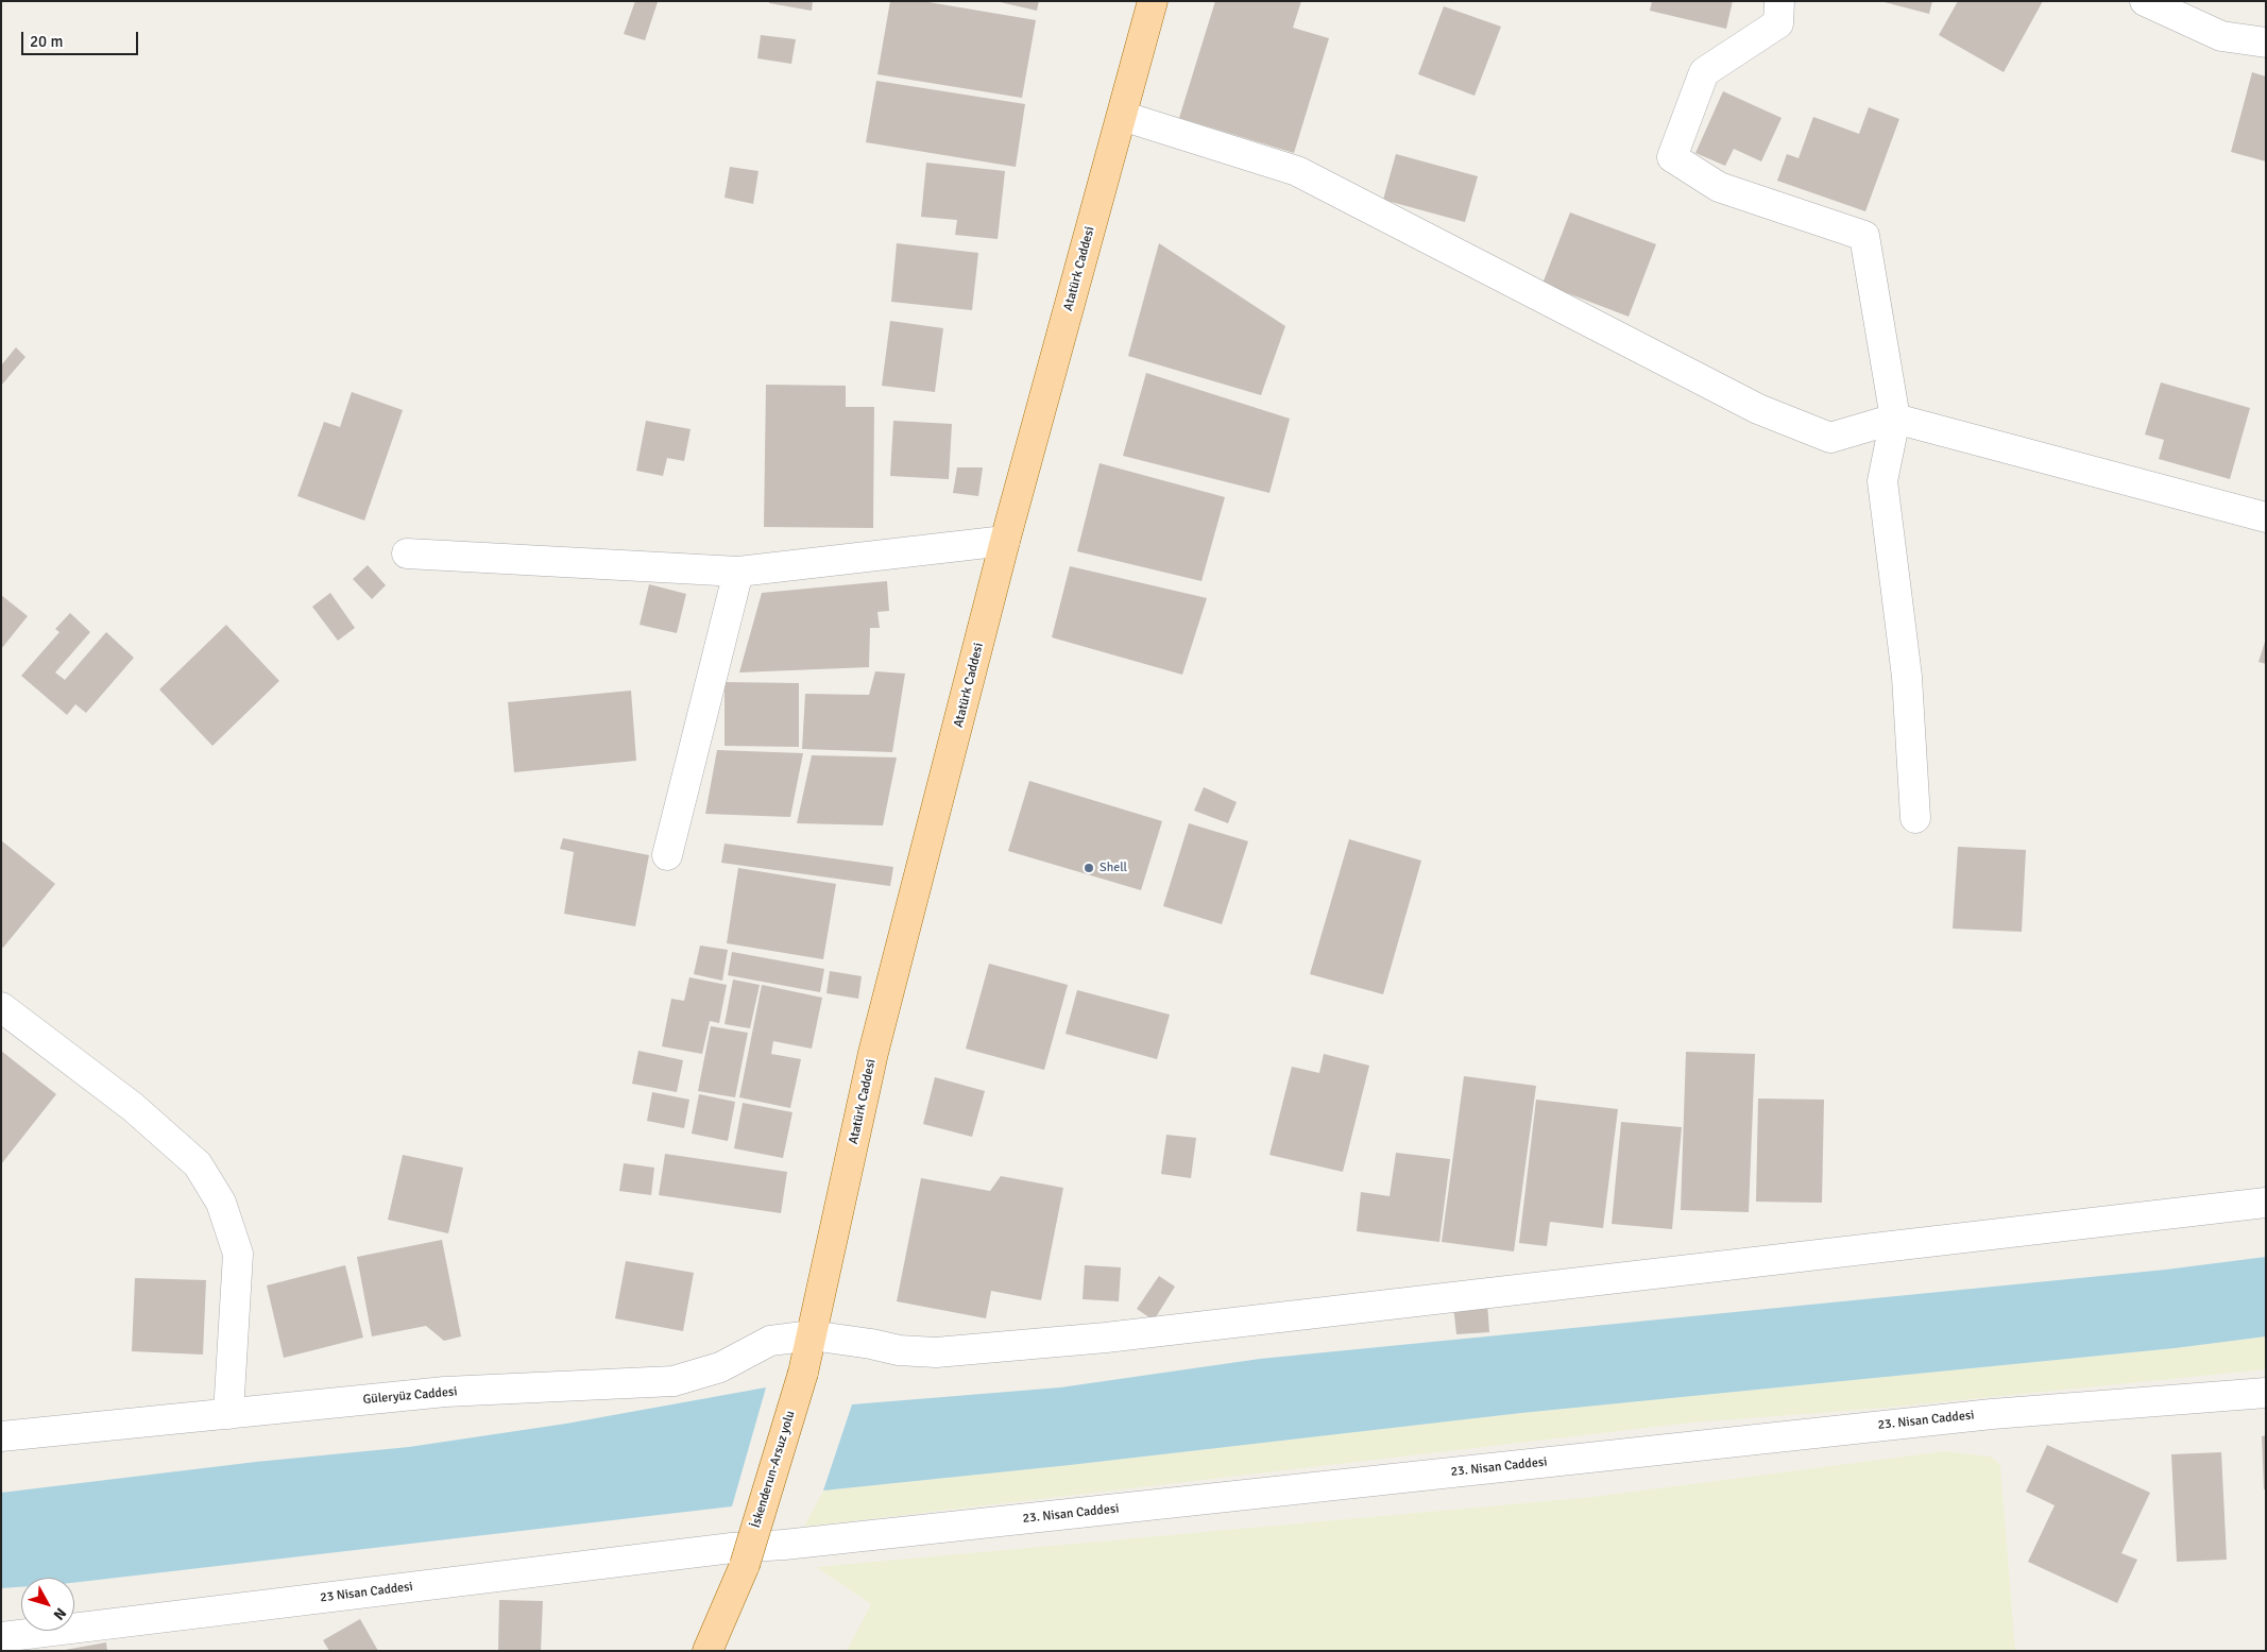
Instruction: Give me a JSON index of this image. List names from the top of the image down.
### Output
{
  "streets": {
    "main road": ["Atatürk Caddesi", "İskenderun-Arsuz yolu"],
    "street": ["Güleryüz Caddesi", "23. Nisan Caddesi", "23 Nisan Caddesi"]
  },
  "crossings": [
    ["Atatürk Caddesi", "Güleryüz Caddesi"],
    ["Atatürk Caddesi", "İskenderun-Arsuz yolu"],
    ["23. Nisan Caddesi", "İskenderun-Arsuz yolu"],
    ["23. Nisan Caddesi", "23 Nisan Caddesi"],
    ["İskenderun-Arsuz yolu", "23 Nisan Caddesi"]
  ],
  "places": ["Shell"],
  "scale_bar": "20 m",
  "north": "bottom right"
}
